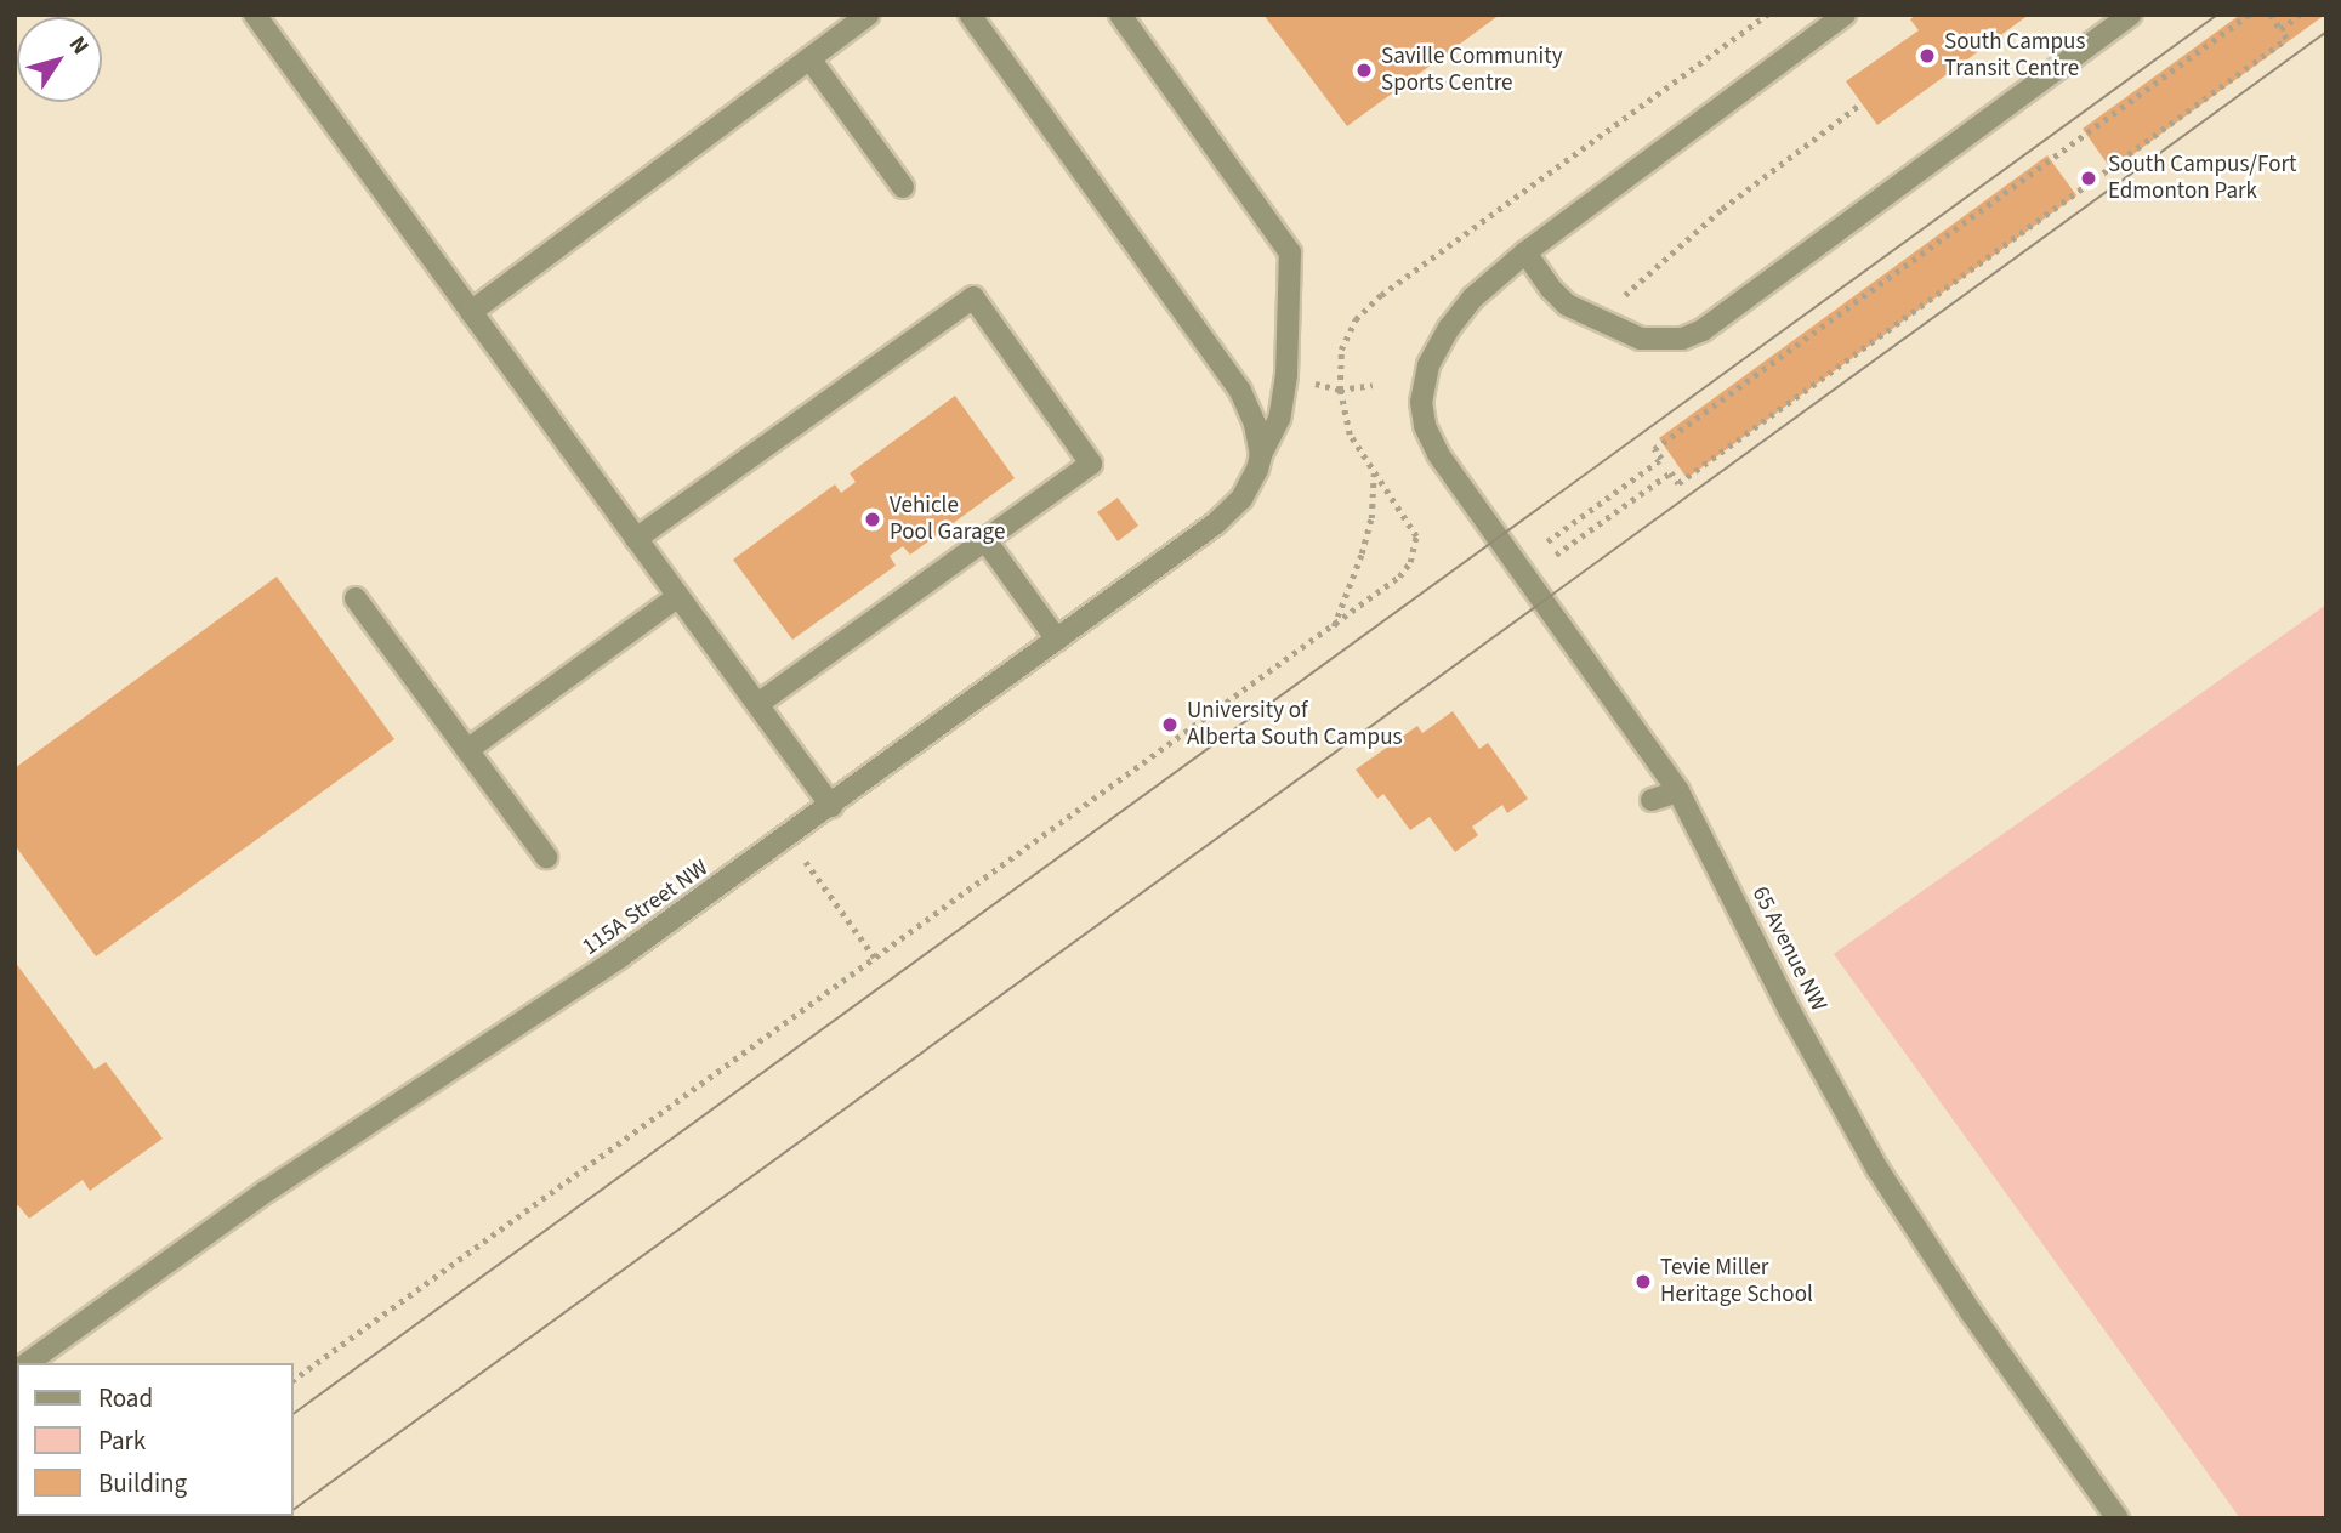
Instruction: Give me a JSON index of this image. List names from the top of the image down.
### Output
{
  "streets": {
    "street": ["115A Street NW", "65 Avenue NW"]
  },
  "places": [
    "South Campus Transit Centre",
    "Saville Community Sports Centre",
    "South Campus/Fort Edmonton Park",
    "Vehicle Pool Garage",
    "University of Alberta South Campus",
    "Tevie Miller Heritage School"
  ],
  "legend": ["Road", "Park", "Building"],
  "north": "top right"
}
